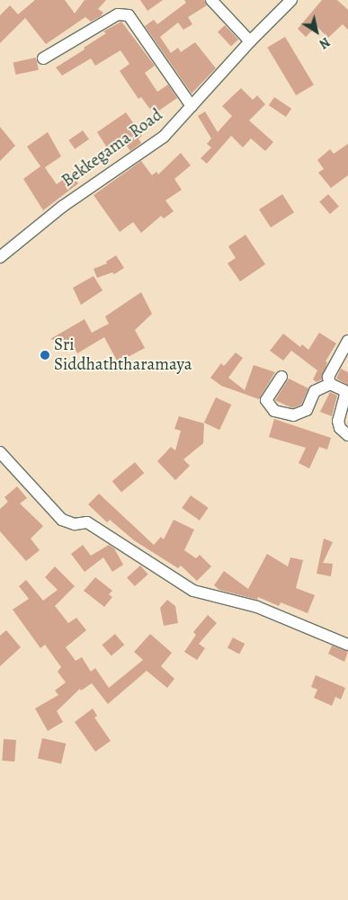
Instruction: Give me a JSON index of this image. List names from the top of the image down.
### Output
{
  "streets": {
    "street": ["Bekkegama Road"]
  },
  "places": ["Sri Siddhaththaramaya"],
  "north": "bottom right"
}
